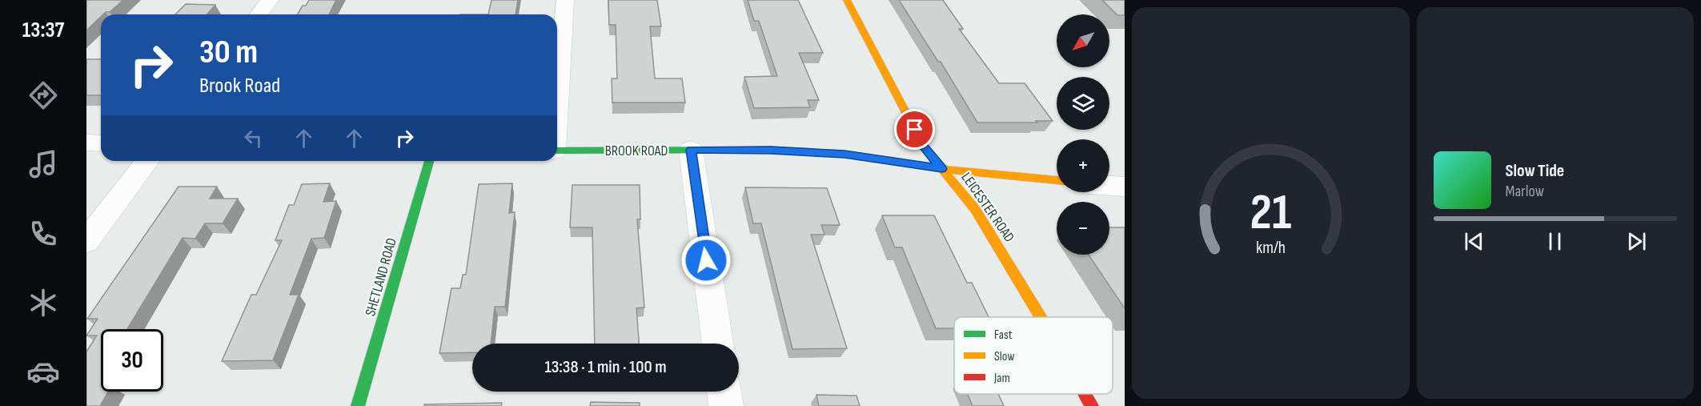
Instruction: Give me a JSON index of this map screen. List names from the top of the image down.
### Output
{
  "streets": {
    "street": ["BROOK ROAD", "LEICESTER ROAD", "SHETLAND ROAD"]
  },
  "crossings": [
    ["BROOK ROAD", "LEICESTER ROAD"]
  ],
  "legend": ["Fast", "Slow", "Jam"],
  "north": "bottom left",
  "page": {
    "tabs": "13:37",
    "map_buttons": ["+", "−"],
    "turn": ["30 m", "Brook Road"],
    "song": ["Slow Tide", "Marlow"],
    "limit": "30",
    "trip": "13:38 · 1 min · 100 m",
    "gauge": ["21", "km/h"]
  }
}
